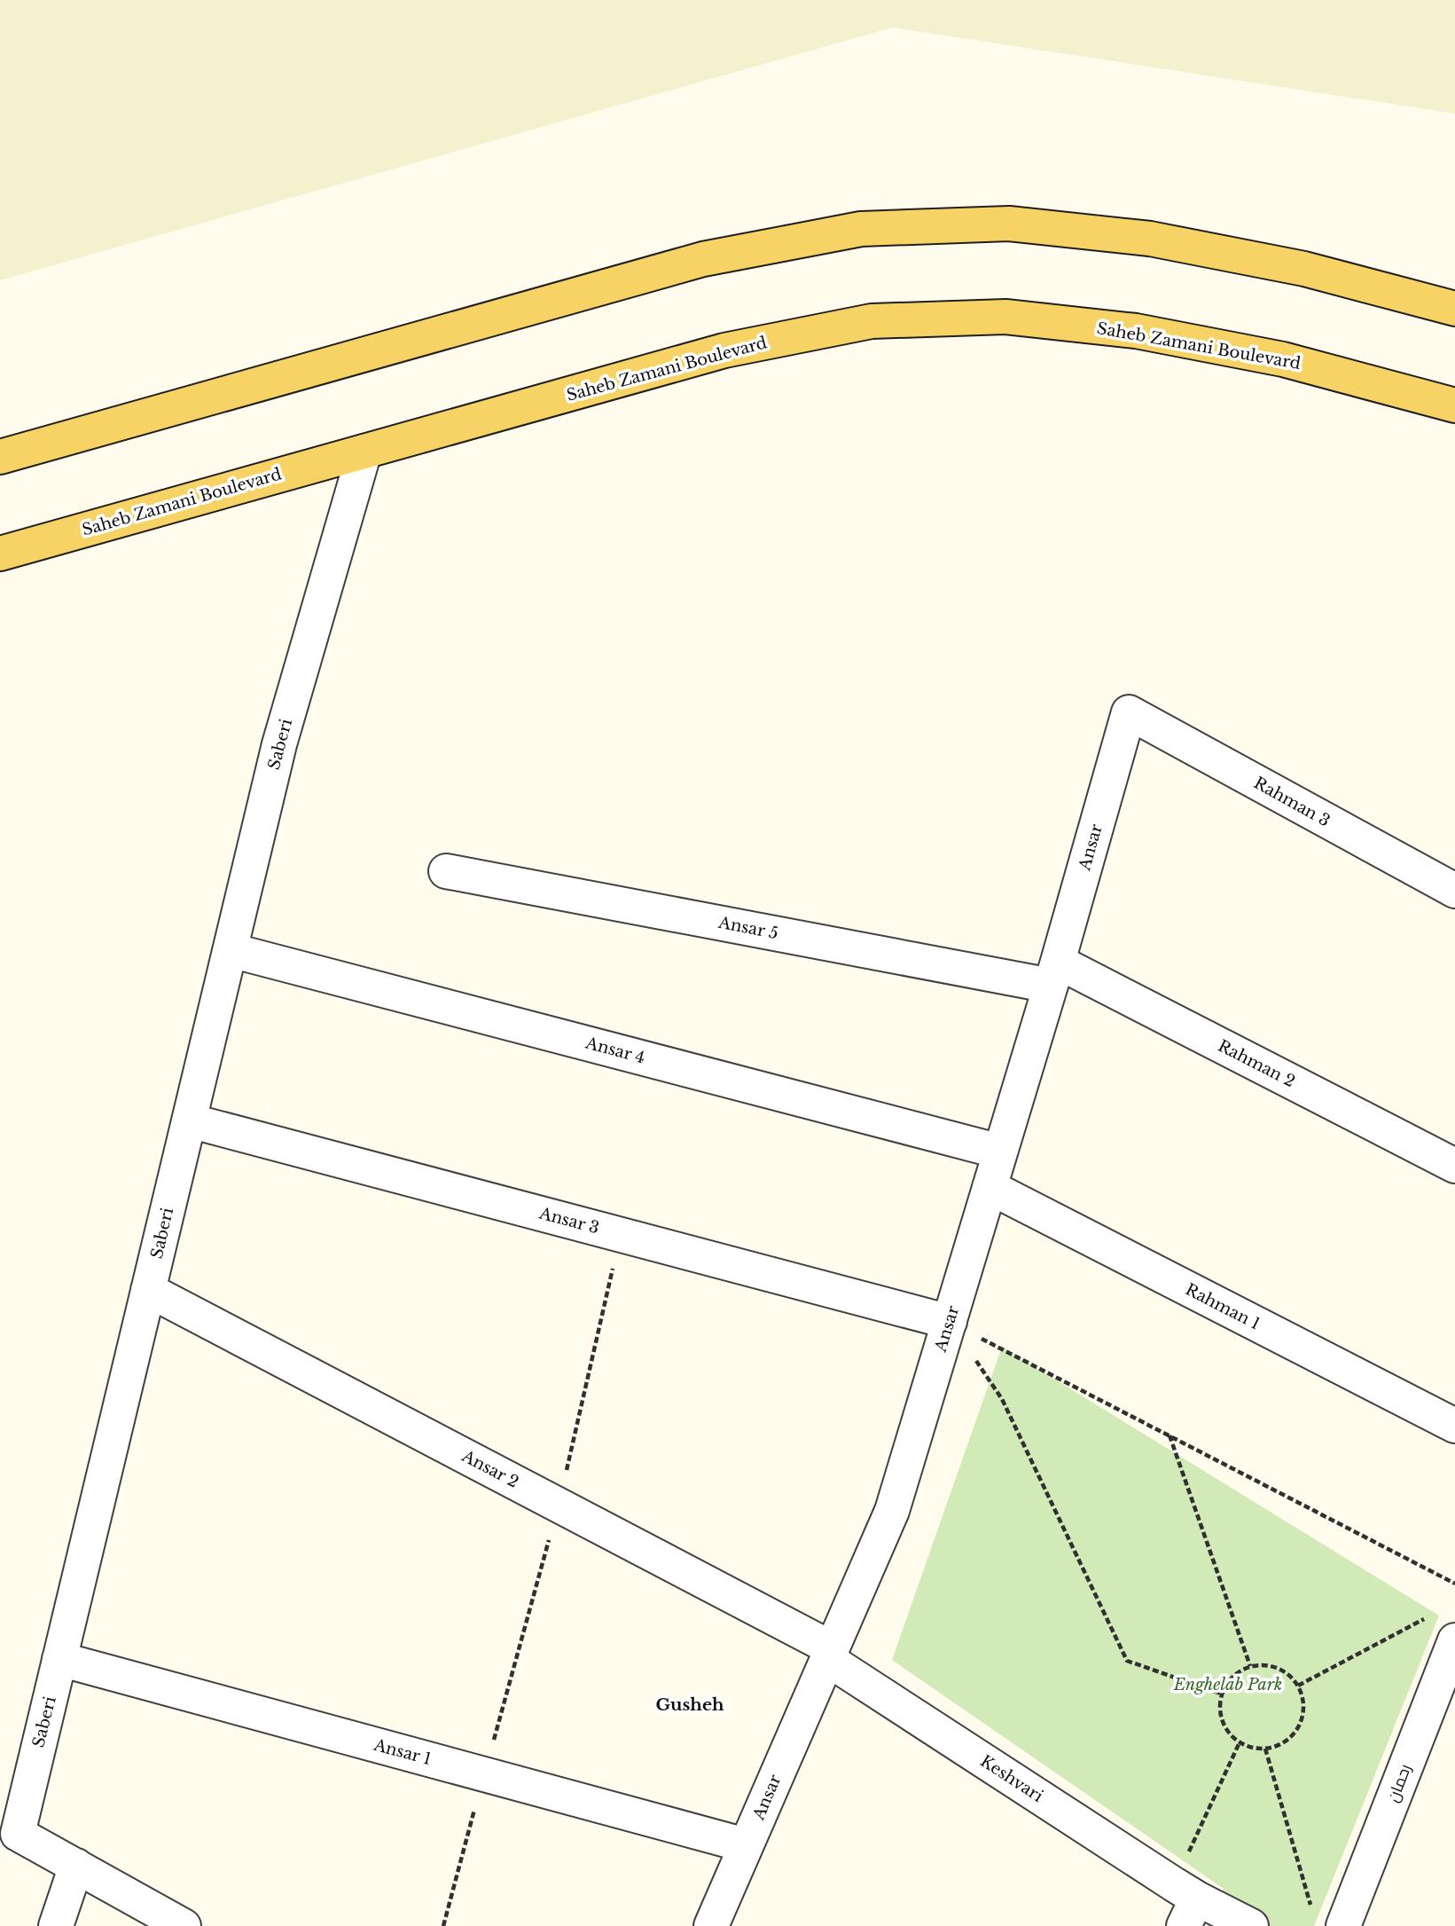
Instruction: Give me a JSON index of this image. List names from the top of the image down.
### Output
{
  "streets": {
    "main road": ["Saheb Zamani Boulevard"],
    "street": [
      "Saberi",
      "Rahman 3",
      "Ansar",
      "Ansar 5",
      "Ansar 4",
      "Rahman 2",
      "Ansar 3",
      "Rahman 1",
      "Ansar 2",
      "Ansar 1",
      "Keshvari",
      "رحمان"
    ]
  },
  "crossings": [
    ["Saheb Zamani Boulevard", "Saberi"],
    ["Saberi", "Ansar 4"],
    ["Saberi", "Ansar 3"],
    ["Saberi", "Ansar 2"],
    ["Saberi", "Ansar 1"],
    ["Rahman 3", "Ansar"],
    ["Ansar", "Ansar 5"],
    ["Ansar", "Ansar 4"],
    ["Ansar", "Rahman 2"],
    ["Ansar", "Ansar 3"],
    ["Ansar", "Rahman 1"],
    ["Ansar", "Ansar 2"],
    ["Ansar", "Ansar 1"],
    ["Ansar", "Keshvari"],
    ["Ansar 5", "Rahman 2"],
    ["Ansar 2", "Keshvari"]
  ],
  "districts": ["Gusheh"],
  "parks": ["Enghelab Park"]
}
